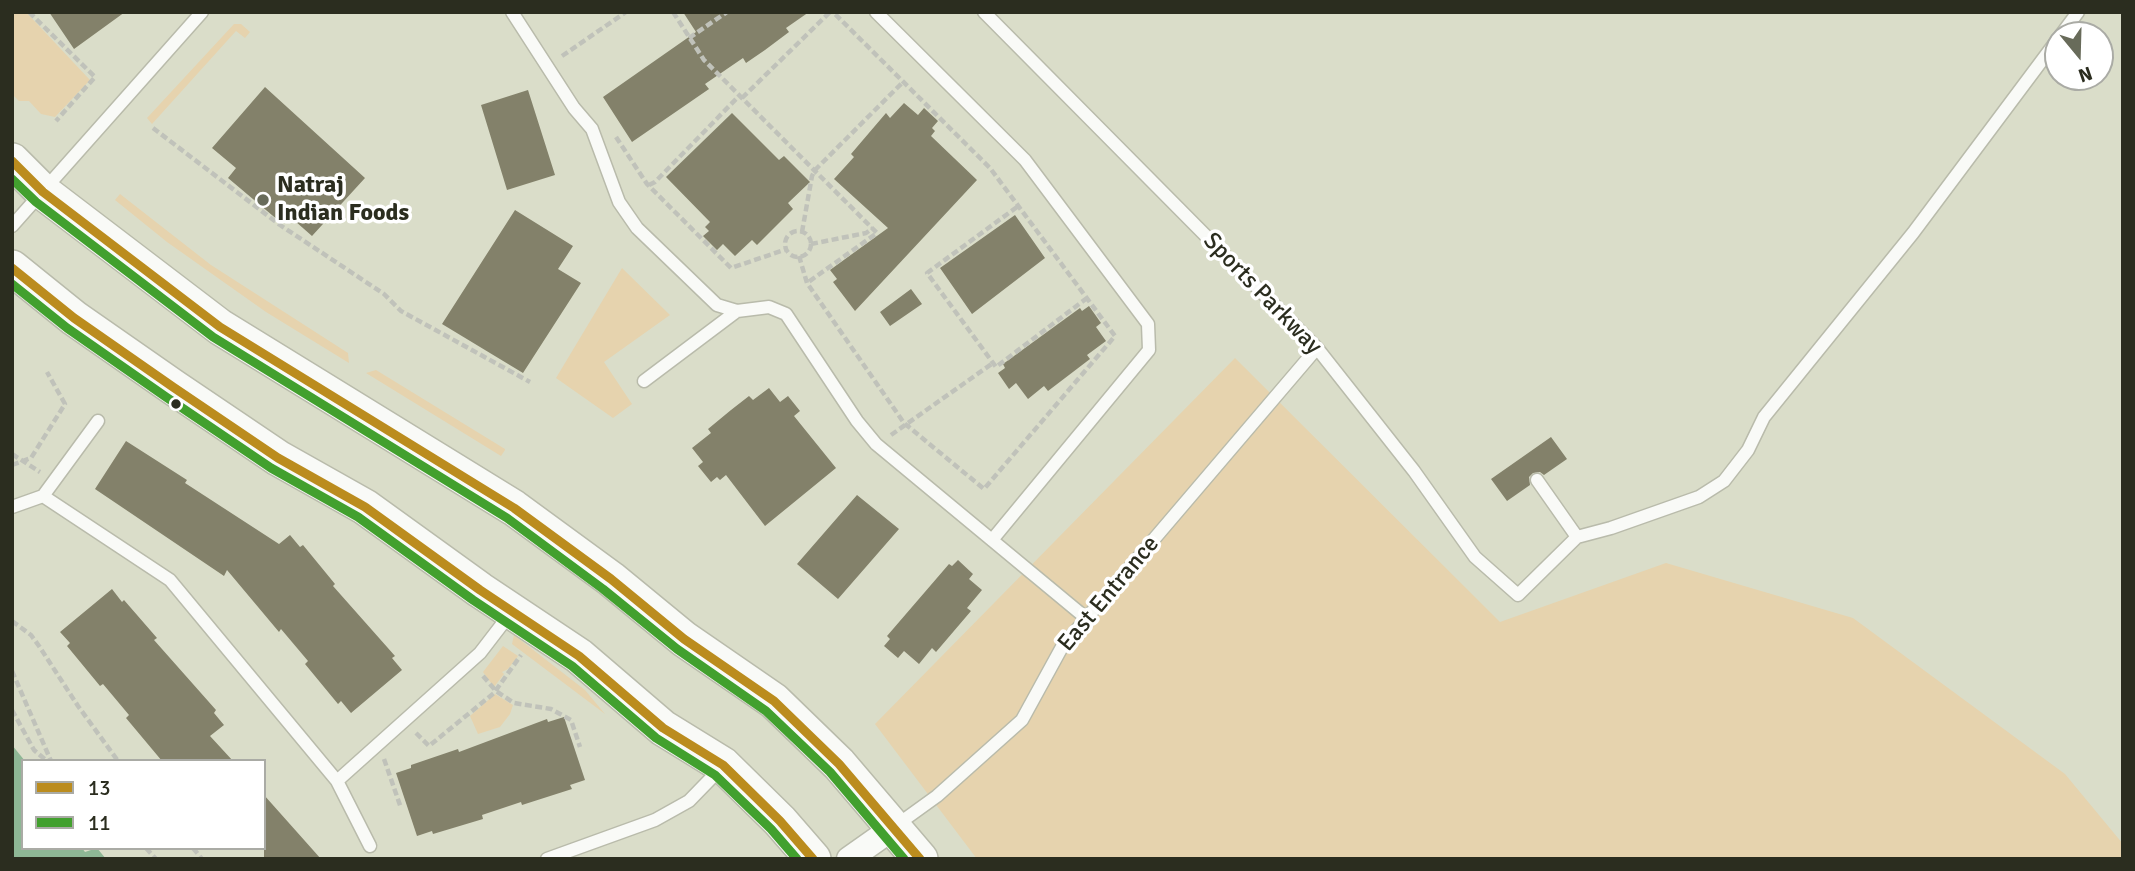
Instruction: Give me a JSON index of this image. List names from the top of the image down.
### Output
{
  "streets": {
    "lane": ["Sports Parkway", "East Entrance"]
  },
  "crossings": [
    ["Sports Parkway", "East Entrance"]
  ],
  "places": ["Natraj Indian Foods"],
  "lines": ["transit line 13", "transit line 11"],
  "legend": ["13", "11"],
  "north": "bottom"
}
